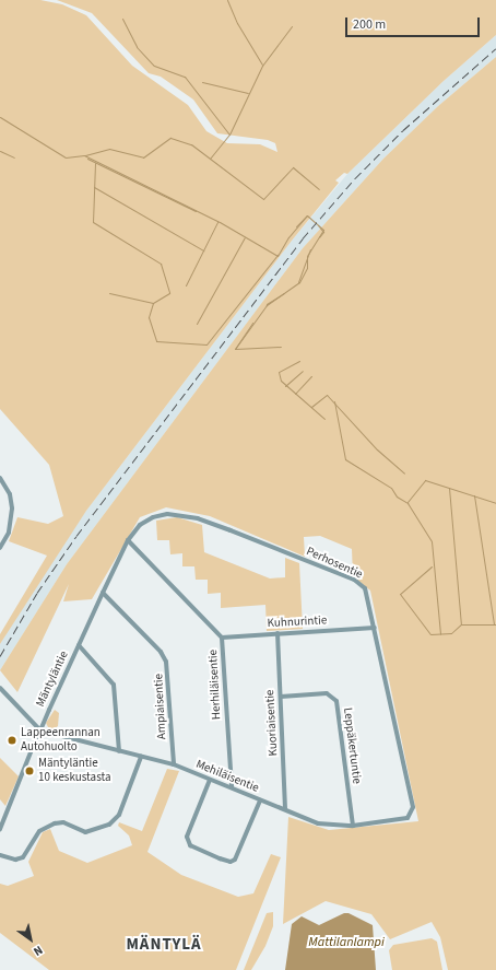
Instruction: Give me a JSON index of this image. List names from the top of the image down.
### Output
{
  "streets": {
    "street": [
      "Perhosentie",
      "Kuhnurintie",
      "Mäntyläntie",
      "Herhiläisentie",
      "Ampiaisentie",
      "Kuoriaisentie",
      "Leppäkertuntie",
      "Mehiläisentie"
    ]
  },
  "crossings": [
    ["Perhosentie", "Kuhnurintie"],
    ["Perhosentie", "Mäntyläntie"],
    ["Perhosentie", "Herhiläisentie"],
    ["Perhosentie", "Mehiläisentie"],
    ["Kuhnurintie", "Herhiläisentie"],
    ["Kuhnurintie", "Kuoriaisentie"],
    ["Mäntyläntie", "Herhiläisentie"],
    ["Mäntyläntie", "Ampiaisentie"],
    ["Mäntyläntie", "Mehiläisentie"],
    ["Herhiläisentie", "Mehiläisentie"],
    ["Ampiaisentie", "Mehiläisentie"],
    ["Kuoriaisentie", "Leppäkertuntie"],
    ["Kuoriaisentie", "Mehiläisentie"],
    ["Leppäkertuntie", "Mehiläisentie"]
  ],
  "districts": ["MÄNTYLÄ"],
  "water": ["Mattilanlampi"],
  "places": ["Lappeenrannan Autohuolto", "Mäntyläntie 10 keskustasta"],
  "scale_bar": "200 m",
  "north": "bottom right"
}
